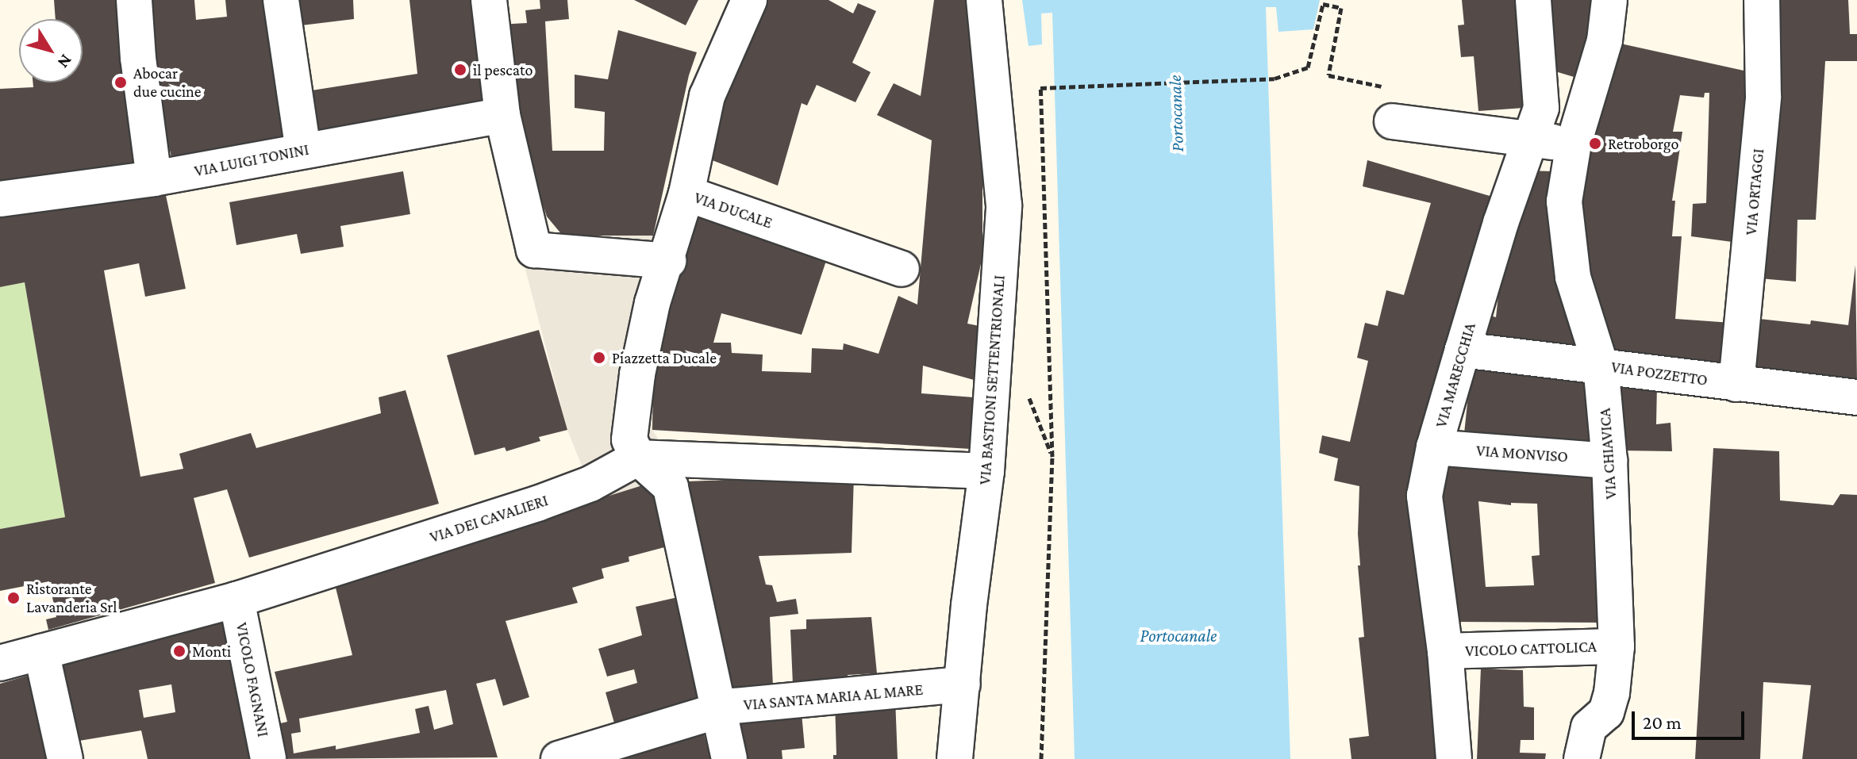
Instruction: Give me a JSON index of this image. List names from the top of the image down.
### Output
{
  "streets": {
    "street": [
      "VIA LUIGI TONINI",
      "VIA ORTAGGI",
      "VIA DUCALE",
      "VIA POZZETTO",
      "VIA MARECCHIA",
      "VIA BASTIONI SETTENTRIONALI",
      "VIA MONVISO",
      "VIA CHIAVICA",
      "VIA DEI CAVALIERI",
      "VICOLO CATTOLICA",
      "VICOLO FAGNANI",
      "VIA SANTA MARIA AL MARE"
    ]
  },
  "crossings": [
    ["VIA ORTAGGI", "VIA POZZETTO"],
    ["VIA POZZETTO", "VIA MARECCHIA"],
    ["VIA POZZETTO", "VIA CHIAVICA"],
    ["VIA MARECCHIA", "VIA MONVISO"],
    ["VIA MARECCHIA", "VICOLO CATTOLICA"],
    ["VIA BASTIONI SETTENTRIONALI", "VIA SANTA MARIA AL MARE"],
    ["VIA MONVISO", "VIA CHIAVICA"],
    ["VIA CHIAVICA", "VICOLO CATTOLICA"],
    ["VIA DEI CAVALIERI", "VICOLO FAGNANI"]
  ],
  "water": ["Portocanale"],
  "places": [
    "il pescato",
    "Abocar due cucine",
    "Retroborgo",
    "Piazzetta Ducale",
    "Ristorante Lavanderia Srl",
    "Monti"
  ],
  "scale_bar": "20 m",
  "north": "bottom right"
}
